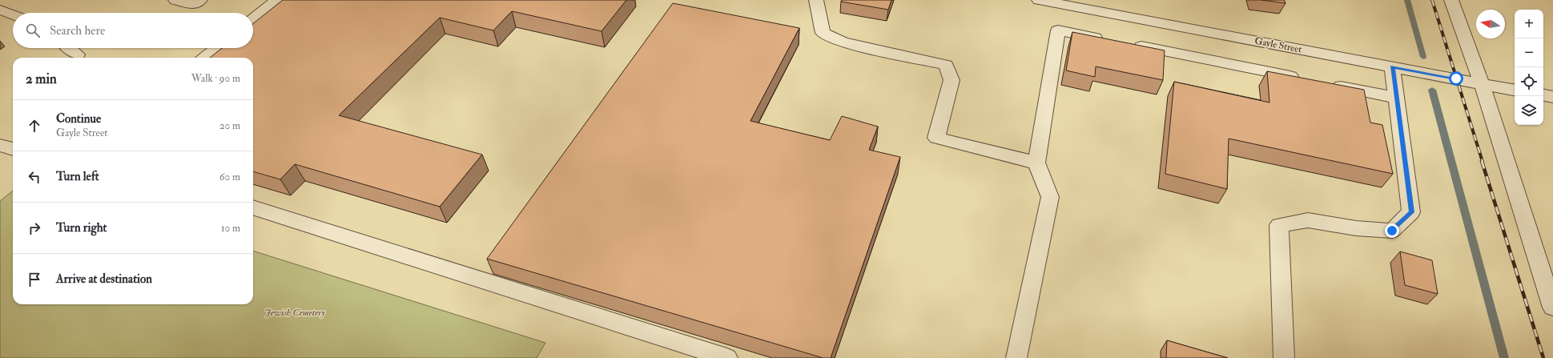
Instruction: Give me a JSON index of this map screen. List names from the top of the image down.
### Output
{
  "streets": {
    "street": ["Gayle Street"]
  },
  "parks": ["Jewish Cemetery"],
  "north": "left",
  "page": {
    "map_buttons": ["+", "−"],
    "search": "Search here",
    "heading": ["2 min", "Walk · 90 m"],
    "list": [
      ["Continue", "Gayle Street", "20 m"],
      ["Turn left", "60 m"],
      ["Turn right", "10 m"],
      "Arrive at destination"
    ]
  }
}
